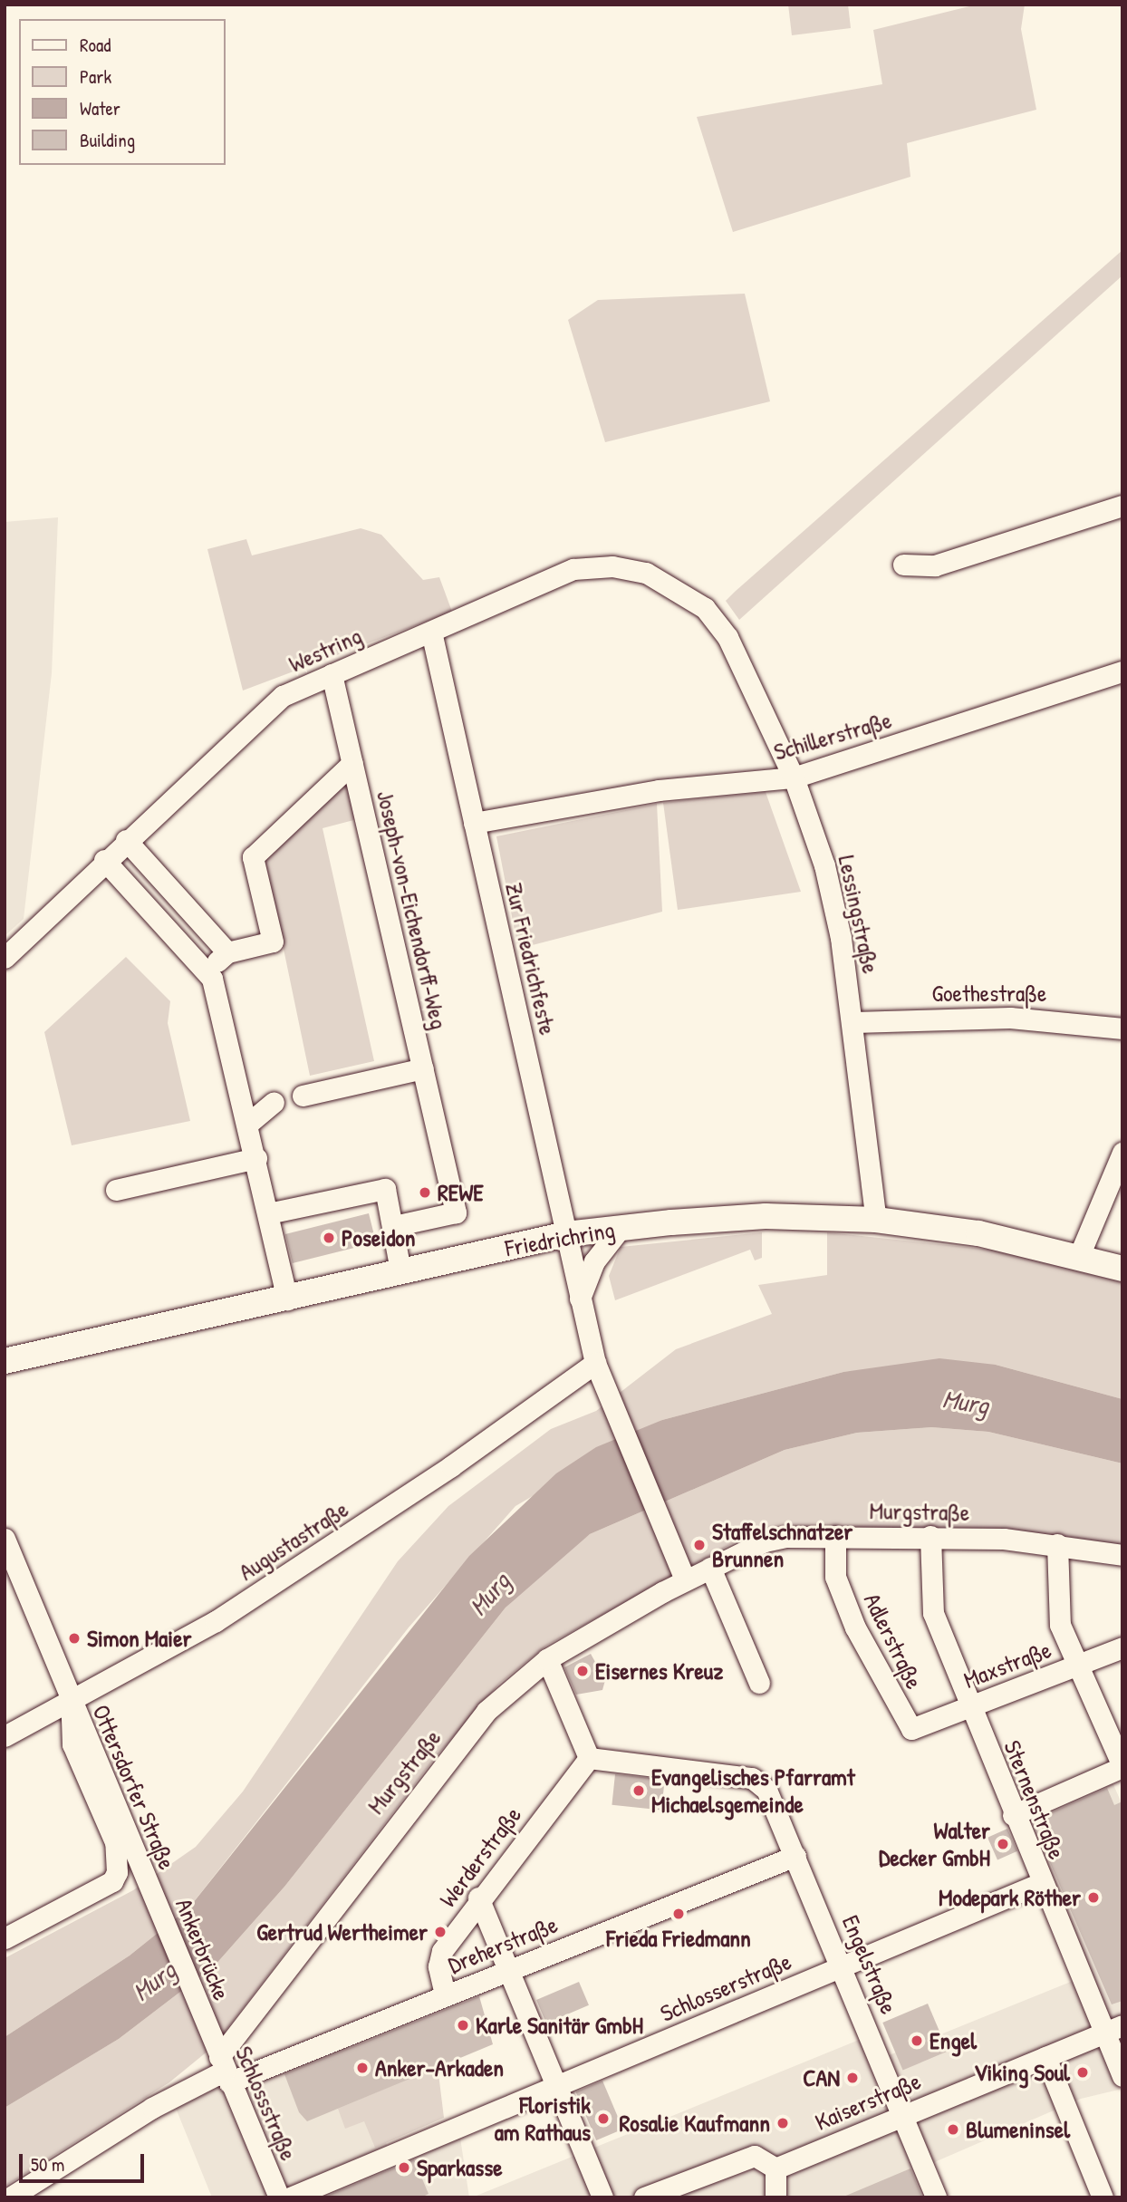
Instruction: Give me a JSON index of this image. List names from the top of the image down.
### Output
{
  "streets": {
    "main road": ["Friedrichring"],
    "street": [
      "Westring",
      "Schillerstraße",
      "Joseph-von-Eichendorff-Weg",
      "Lessingstraße",
      "Zur Friedrichfeste",
      "Goethestraße",
      "Murgstraße",
      "Augustastraße",
      "Adlerstraße",
      "Maxstraße",
      "Ottersdorfer Straße",
      "Sternenstraße",
      "Werderstraße",
      "Dreherstraße",
      "Ankerbrücke",
      "Engelstraße",
      "Schlosserstraße",
      "Kaiserstraße",
      "Schlossstraße"
    ]
  },
  "crossings": [
    ["Westring", "Joseph-von-Eichendorff-Weg"],
    ["Westring", "Lessingstraße"],
    ["Westring", "Zur Friedrichfeste"],
    ["Schillerstraße", "Lessingstraße"],
    ["Schillerstraße", "Zur Friedrichfeste"],
    ["Lessingstraße", "Goethestraße"],
    ["Lessingstraße", "Friedrichring"],
    ["Zur Friedrichfeste", "Friedrichring"],
    ["Zur Friedrichfeste", "Murgstraße"],
    ["Zur Friedrichfeste", "Augustastraße"],
    ["Murgstraße", "Adlerstraße"],
    ["Murgstraße", "Sternenstraße"],
    ["Murgstraße", "Dreherstraße"],
    ["Murgstraße", "Schlossstraße"],
    ["Augustastraße", "Ottersdorfer Straße"],
    ["Adlerstraße", "Maxstraße"],
    ["Maxstraße", "Sternenstraße"],
    ["Ottersdorfer Straße", "Ankerbrücke"],
    ["Sternenstraße", "Schlosserstraße"],
    ["Sternenstraße", "Kaiserstraße"],
    ["Werderstraße", "Dreherstraße"],
    ["Werderstraße", "Engelstraße"],
    ["Dreherstraße", "Engelstraße"],
    ["Dreherstraße", "Schlossstraße"],
    ["Ankerbrücke", "Schlossstraße"],
    ["Engelstraße", "Schlosserstraße"],
    ["Engelstraße", "Kaiserstraße"]
  ],
  "water": ["Murg"],
  "places": [
    "REWE",
    "Poseidon",
    "Staffelschnatzer Brunnen",
    "Simon Maier",
    "Eisernes Kreuz",
    "Evangelisches Pfarramt Michaelsgemeinde",
    "Walter Decker GmbH",
    "Modepark Röther",
    "Frieda Friedmann",
    "Gertrud Wertheimer",
    "Karle Sanitär GmbH",
    "Engel",
    "Anker-Arkaden",
    "Viking Soul",
    "CAN",
    "Floristik am Rathaus",
    "Rosalie Kaufmann",
    "Blumeninsel",
    "Sparkasse"
  ],
  "legend": [
    "Road",
    "Park",
    "Water",
    "Building"
  ],
  "scale_bar": "50 m"
}
